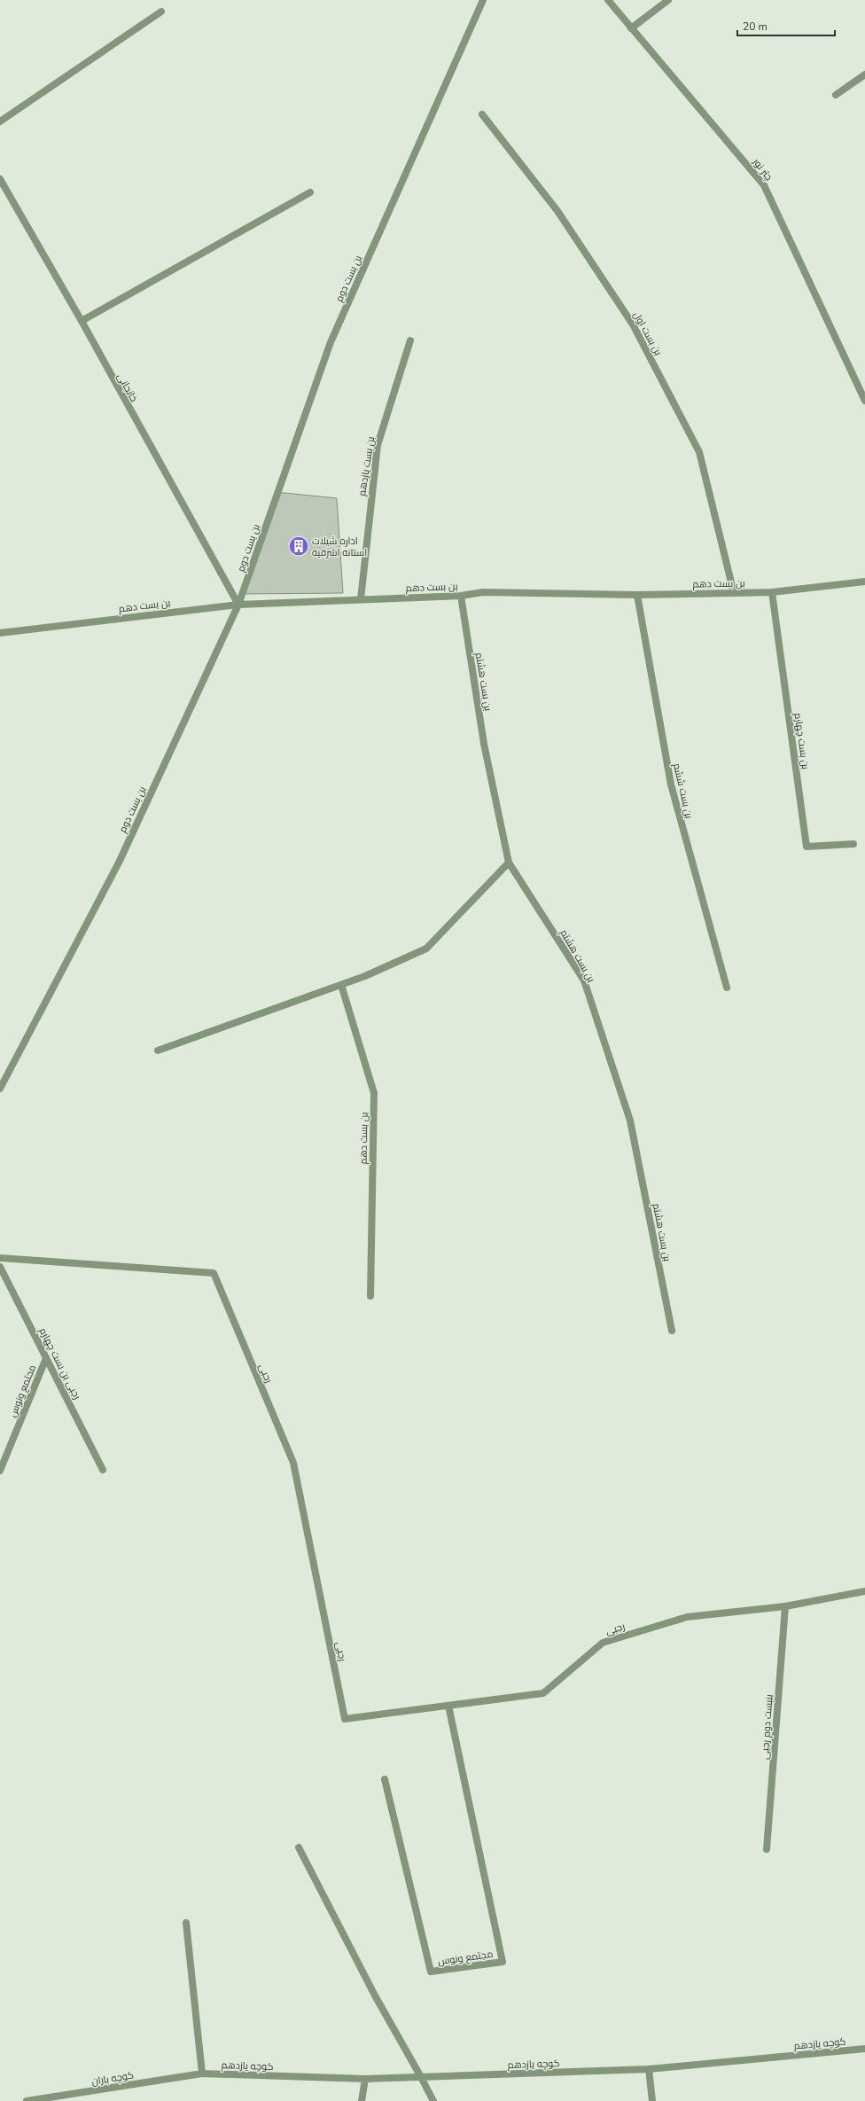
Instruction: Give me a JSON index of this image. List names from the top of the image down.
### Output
{
  "streets": {
    "street": [
      "چتر نور",
      "بن بست دوم",
      "بن بست اول",
      "خانجانی",
      "بن بست یازدهم",
      "بن بست دهم",
      "بن بست هشتم",
      "بن بست چهارم",
      "بن بست ششم",
      "رجبی بن بست چهارم",
      "رجبی",
      "مجتمع ونوس",
      "بنبست دوم رجبی",
      "کوچه یازدهم",
      "کوچه باران"
    ]
  },
  "crossings": [
    ["بن بست دوم", "خانجانی"],
    ["بن بست دوم", "بن بست دهم"],
    ["بن بست اول", "بن بست دهم"],
    ["خانجانی", "بن بست دهم"],
    ["بن بست یازدهم", "بن بست دهم"],
    ["بن بست دهم", "بن بست هشتم"],
    ["بن بست دهم", "بن بست چهارم"],
    ["بن بست دهم", "بن بست ششم"],
    ["رجبی بن بست چهارم", "مجتمع ونوس"],
    ["رجبی", "مجتمع ونوس"],
    ["رجبی", "بنبست دوم رجبی"],
    ["کوچه یازدهم", "کوچه باران"]
  ],
  "places": {
    "building": ["اداره شیلات استانه اشرفیه"]
  },
  "scale_bar": "20 m"
}
